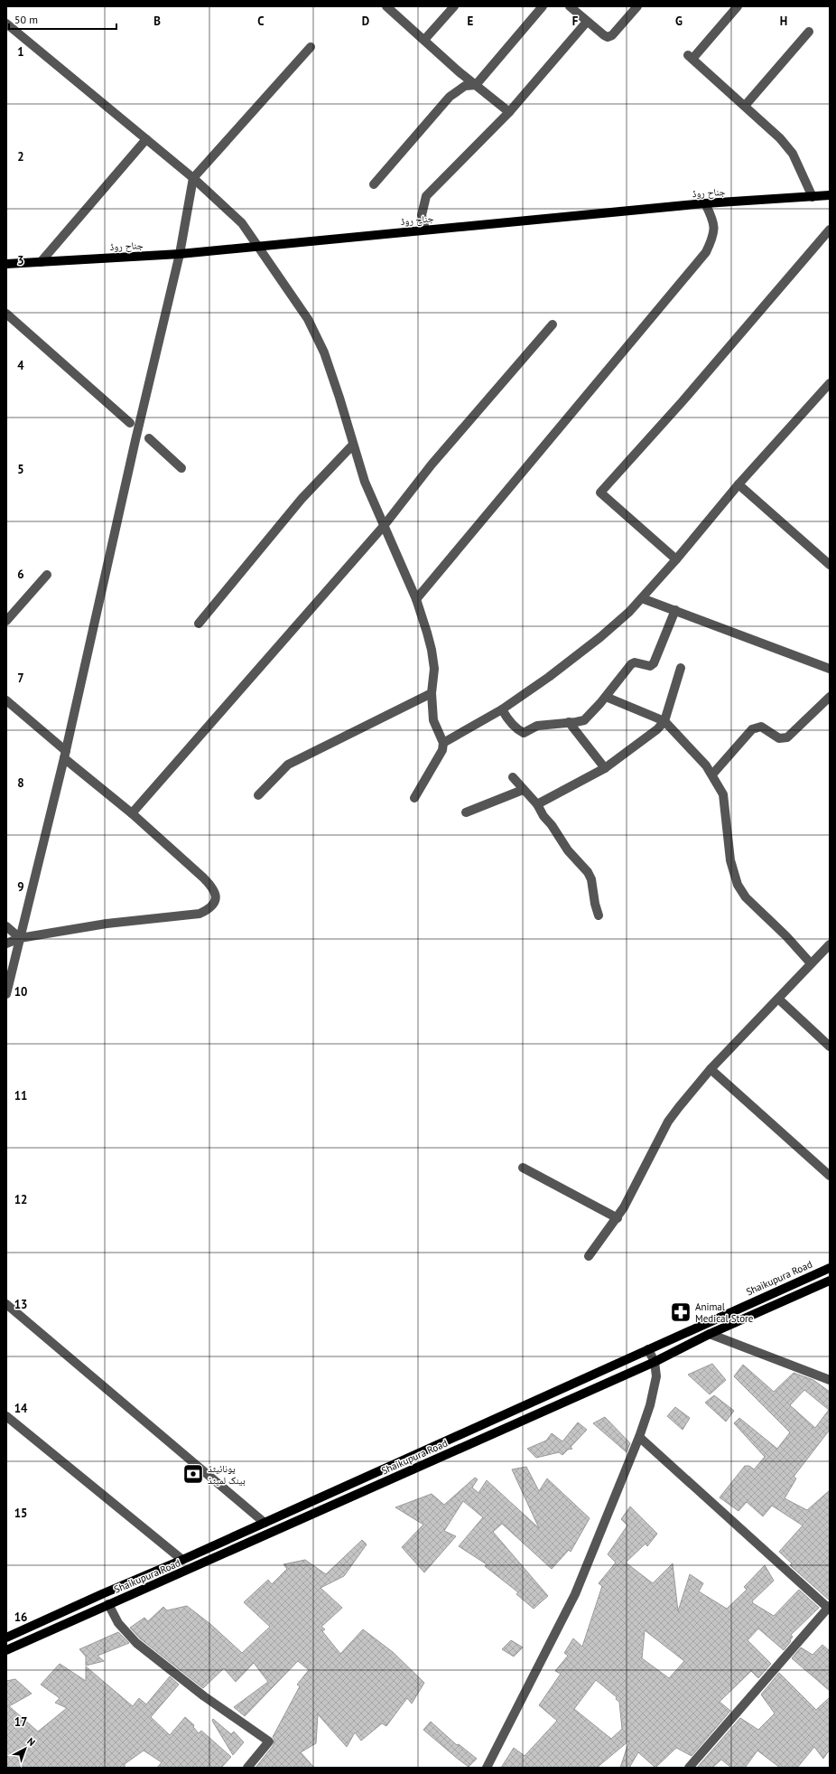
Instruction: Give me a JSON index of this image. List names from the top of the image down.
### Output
{
  "streets": {
    "main road": ["جناح روڈ", "Shaikupura Road"]
  },
  "places": {
    "pharmacy": ["Animal Medical Store"],
    "bank": ["یونائیٹڈ بینک لمیٹڈ"]
  },
  "scale_bar": "50 m",
  "north": "top right",
  "grid": {
    "columns": [
      "B",
      "C",
      "D",
      "E",
      "F",
      "G",
      "H"
    ],
    "rows": [
      "1",
      "2",
      "3",
      "4",
      "5",
      "6",
      "7",
      "8",
      "9",
      "10",
      "11",
      "12",
      "13",
      "14",
      "15",
      "16",
      "17"
    ]
  }
}
